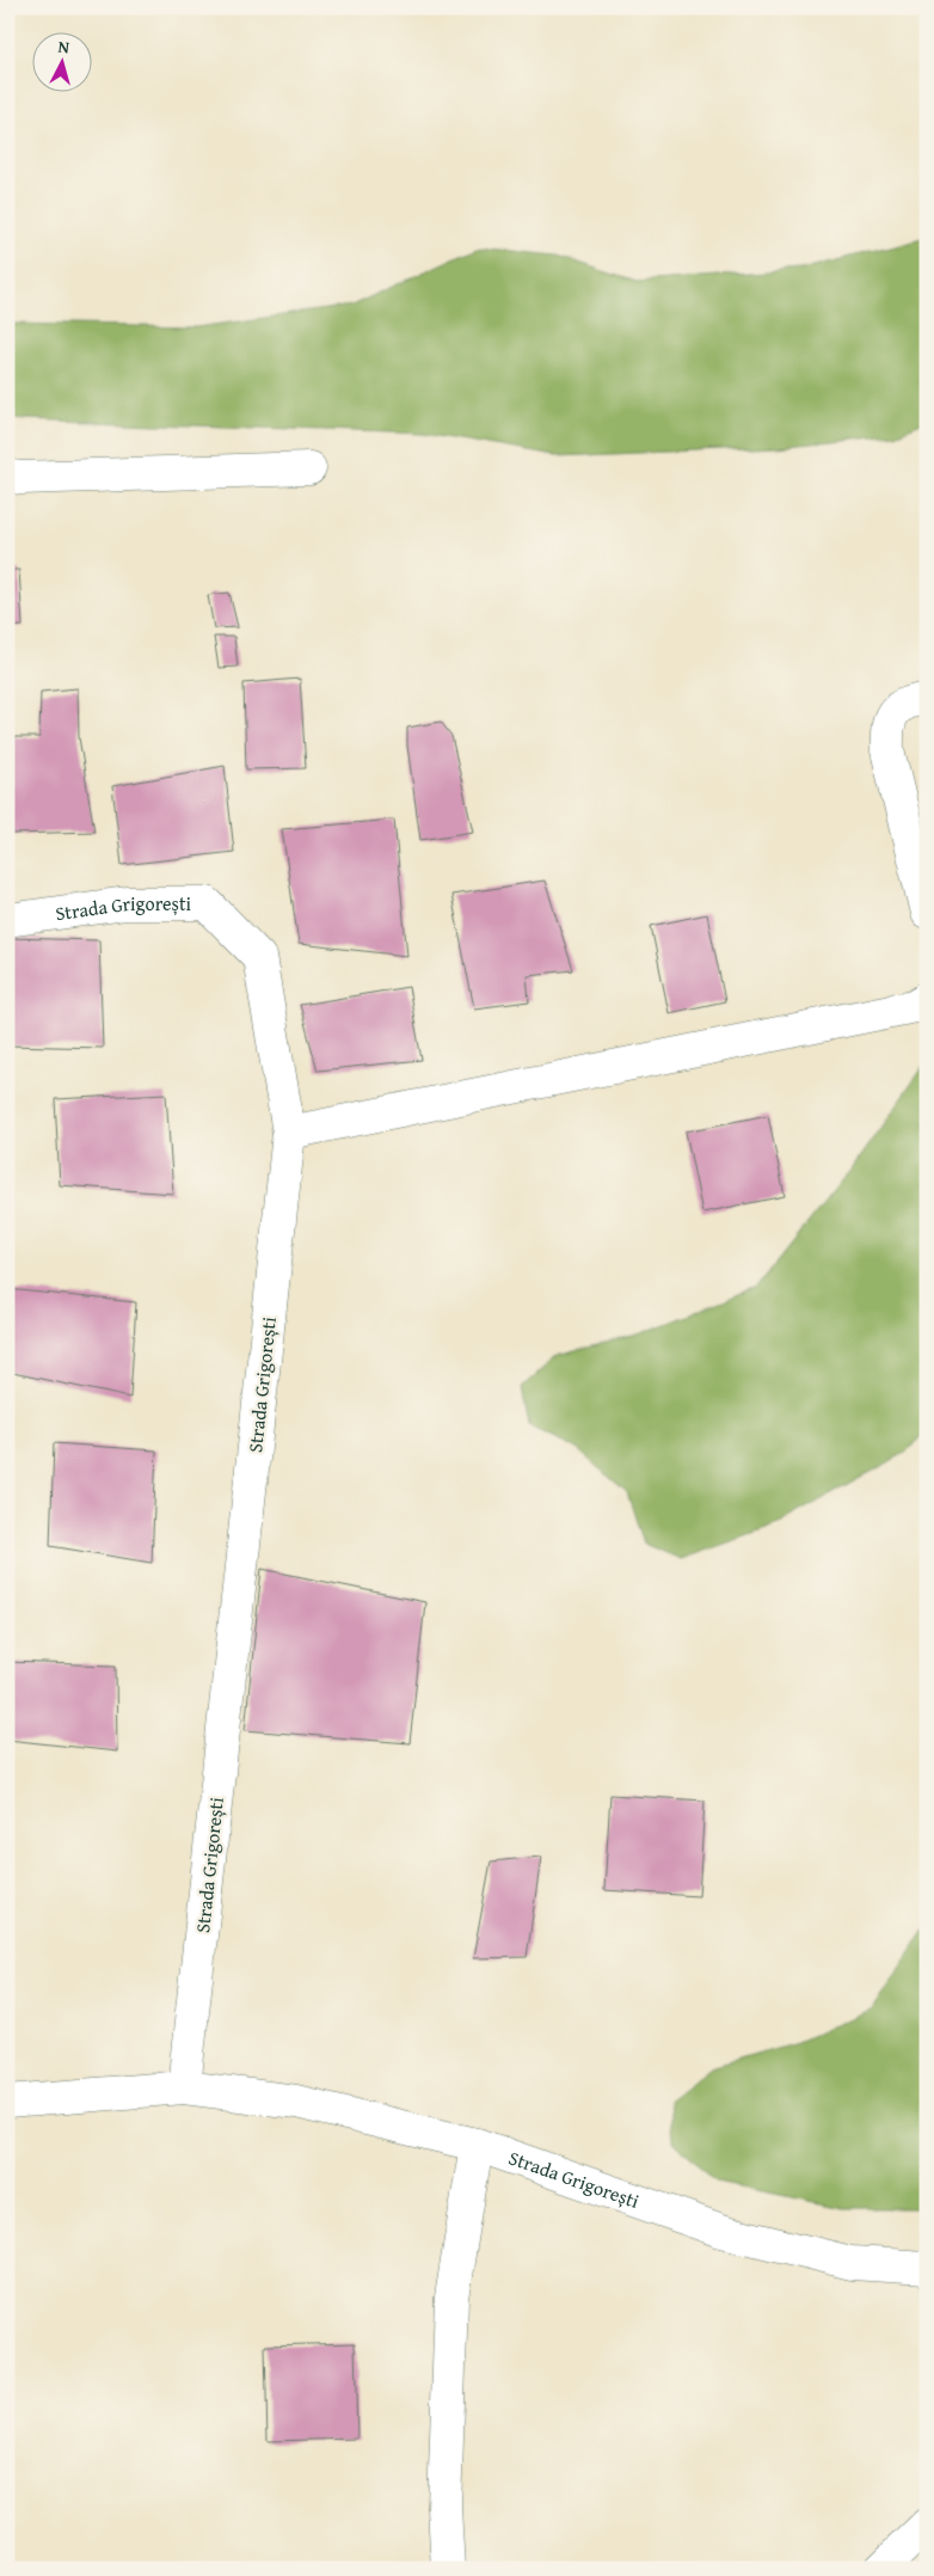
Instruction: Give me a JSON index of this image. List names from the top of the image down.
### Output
{
  "streets": {
    "street": ["Strada Grigorești"]
  },
  "north": "top"
}
